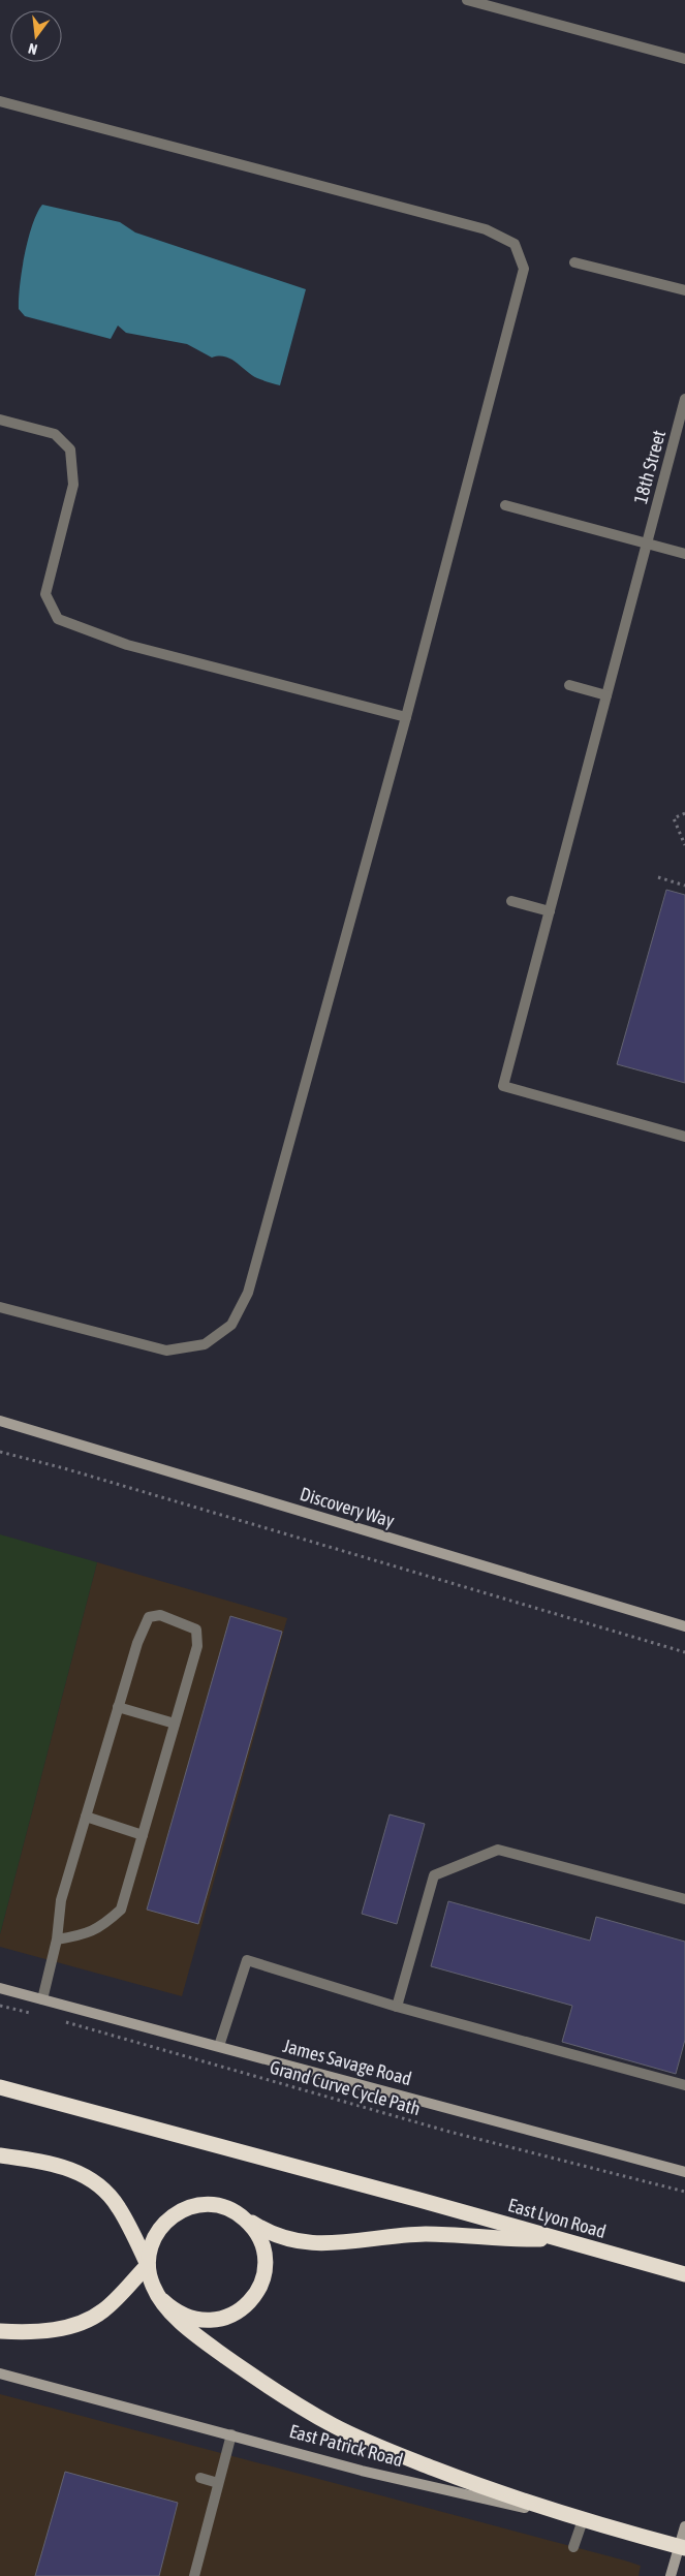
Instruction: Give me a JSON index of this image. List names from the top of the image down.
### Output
{
  "streets": {
    "highway": ["East Lyon Road", "East Patrick Road"],
    "street": ["Discovery Way", "James Savage Road"],
    "lane": ["18th Street"],
    "path": ["Grand Curve Cycle Path"]
  },
  "north": "bottom"
}
